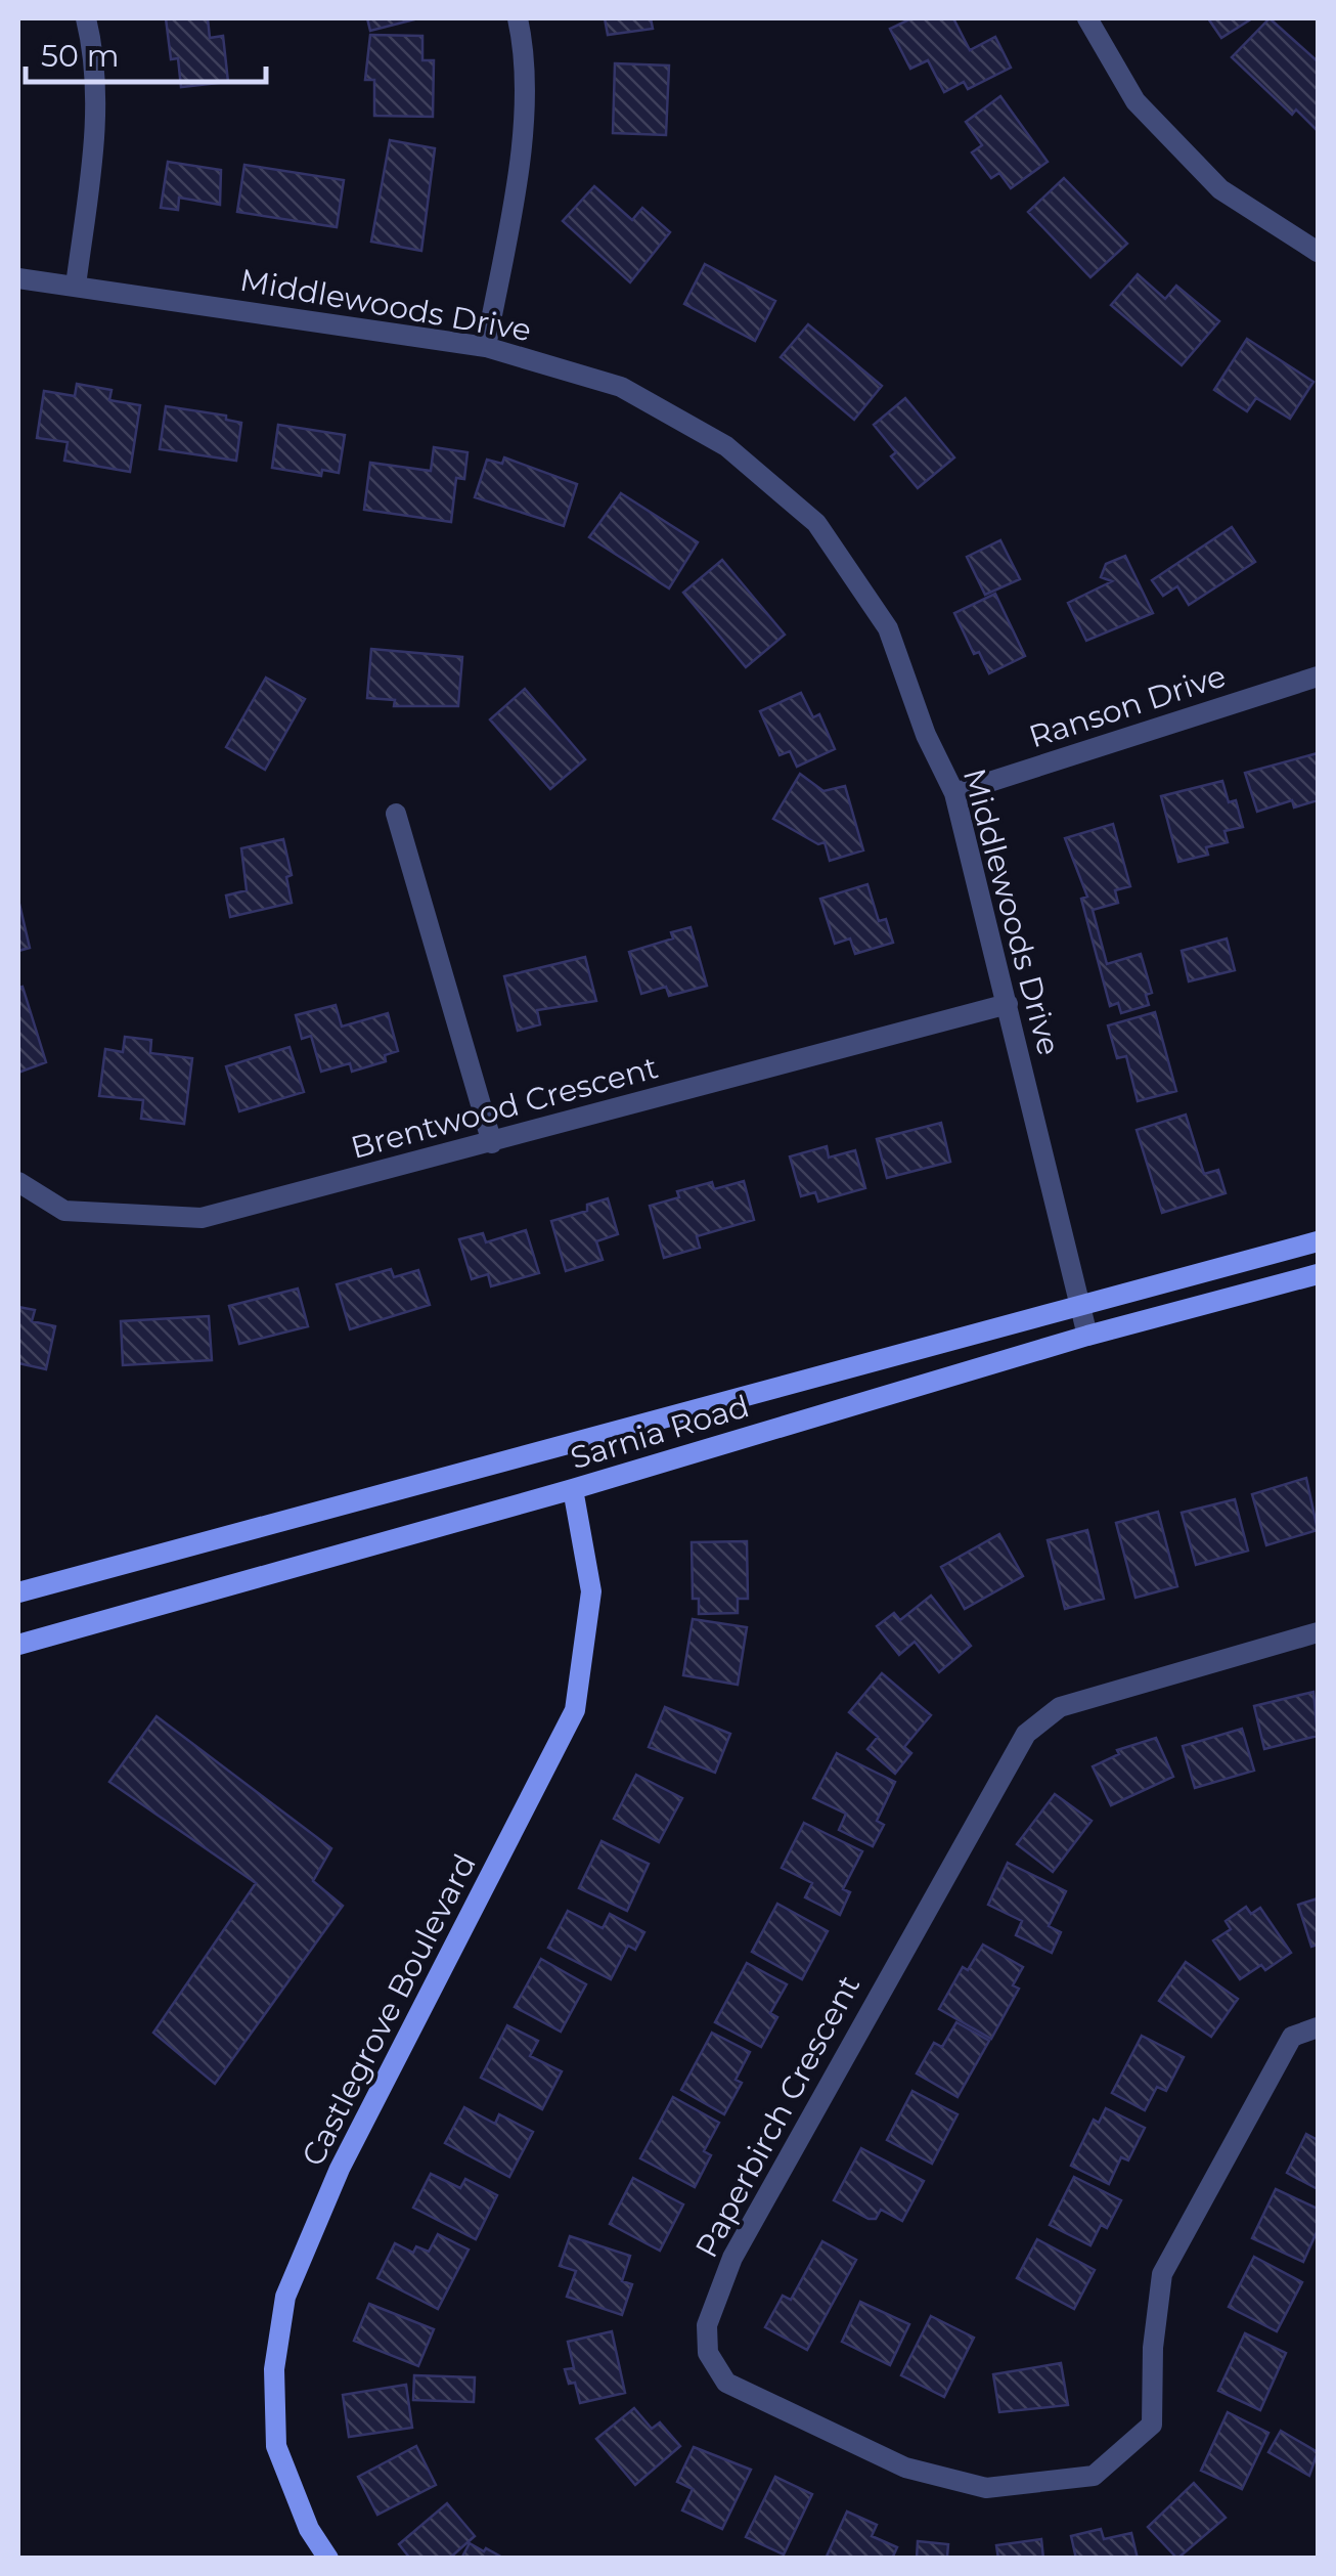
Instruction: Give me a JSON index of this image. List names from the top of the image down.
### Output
{
  "streets": {
    "main road": ["Sarnia Road", "Castlegrove Boulevard"],
    "street": [
      "Middlewoods Drive",
      "Ranson Drive",
      "Brentwood Crescent",
      "Paperbirch Crescent"
    ]
  },
  "crossings": [
    ["Middlewoods Drive", "Ranson Drive"],
    ["Middlewoods Drive", "Brentwood Crescent"],
    ["Middlewoods Drive", "Sarnia Road"],
    ["Sarnia Road", "Castlegrove Boulevard"]
  ],
  "scale_bar": "50 m"
}
